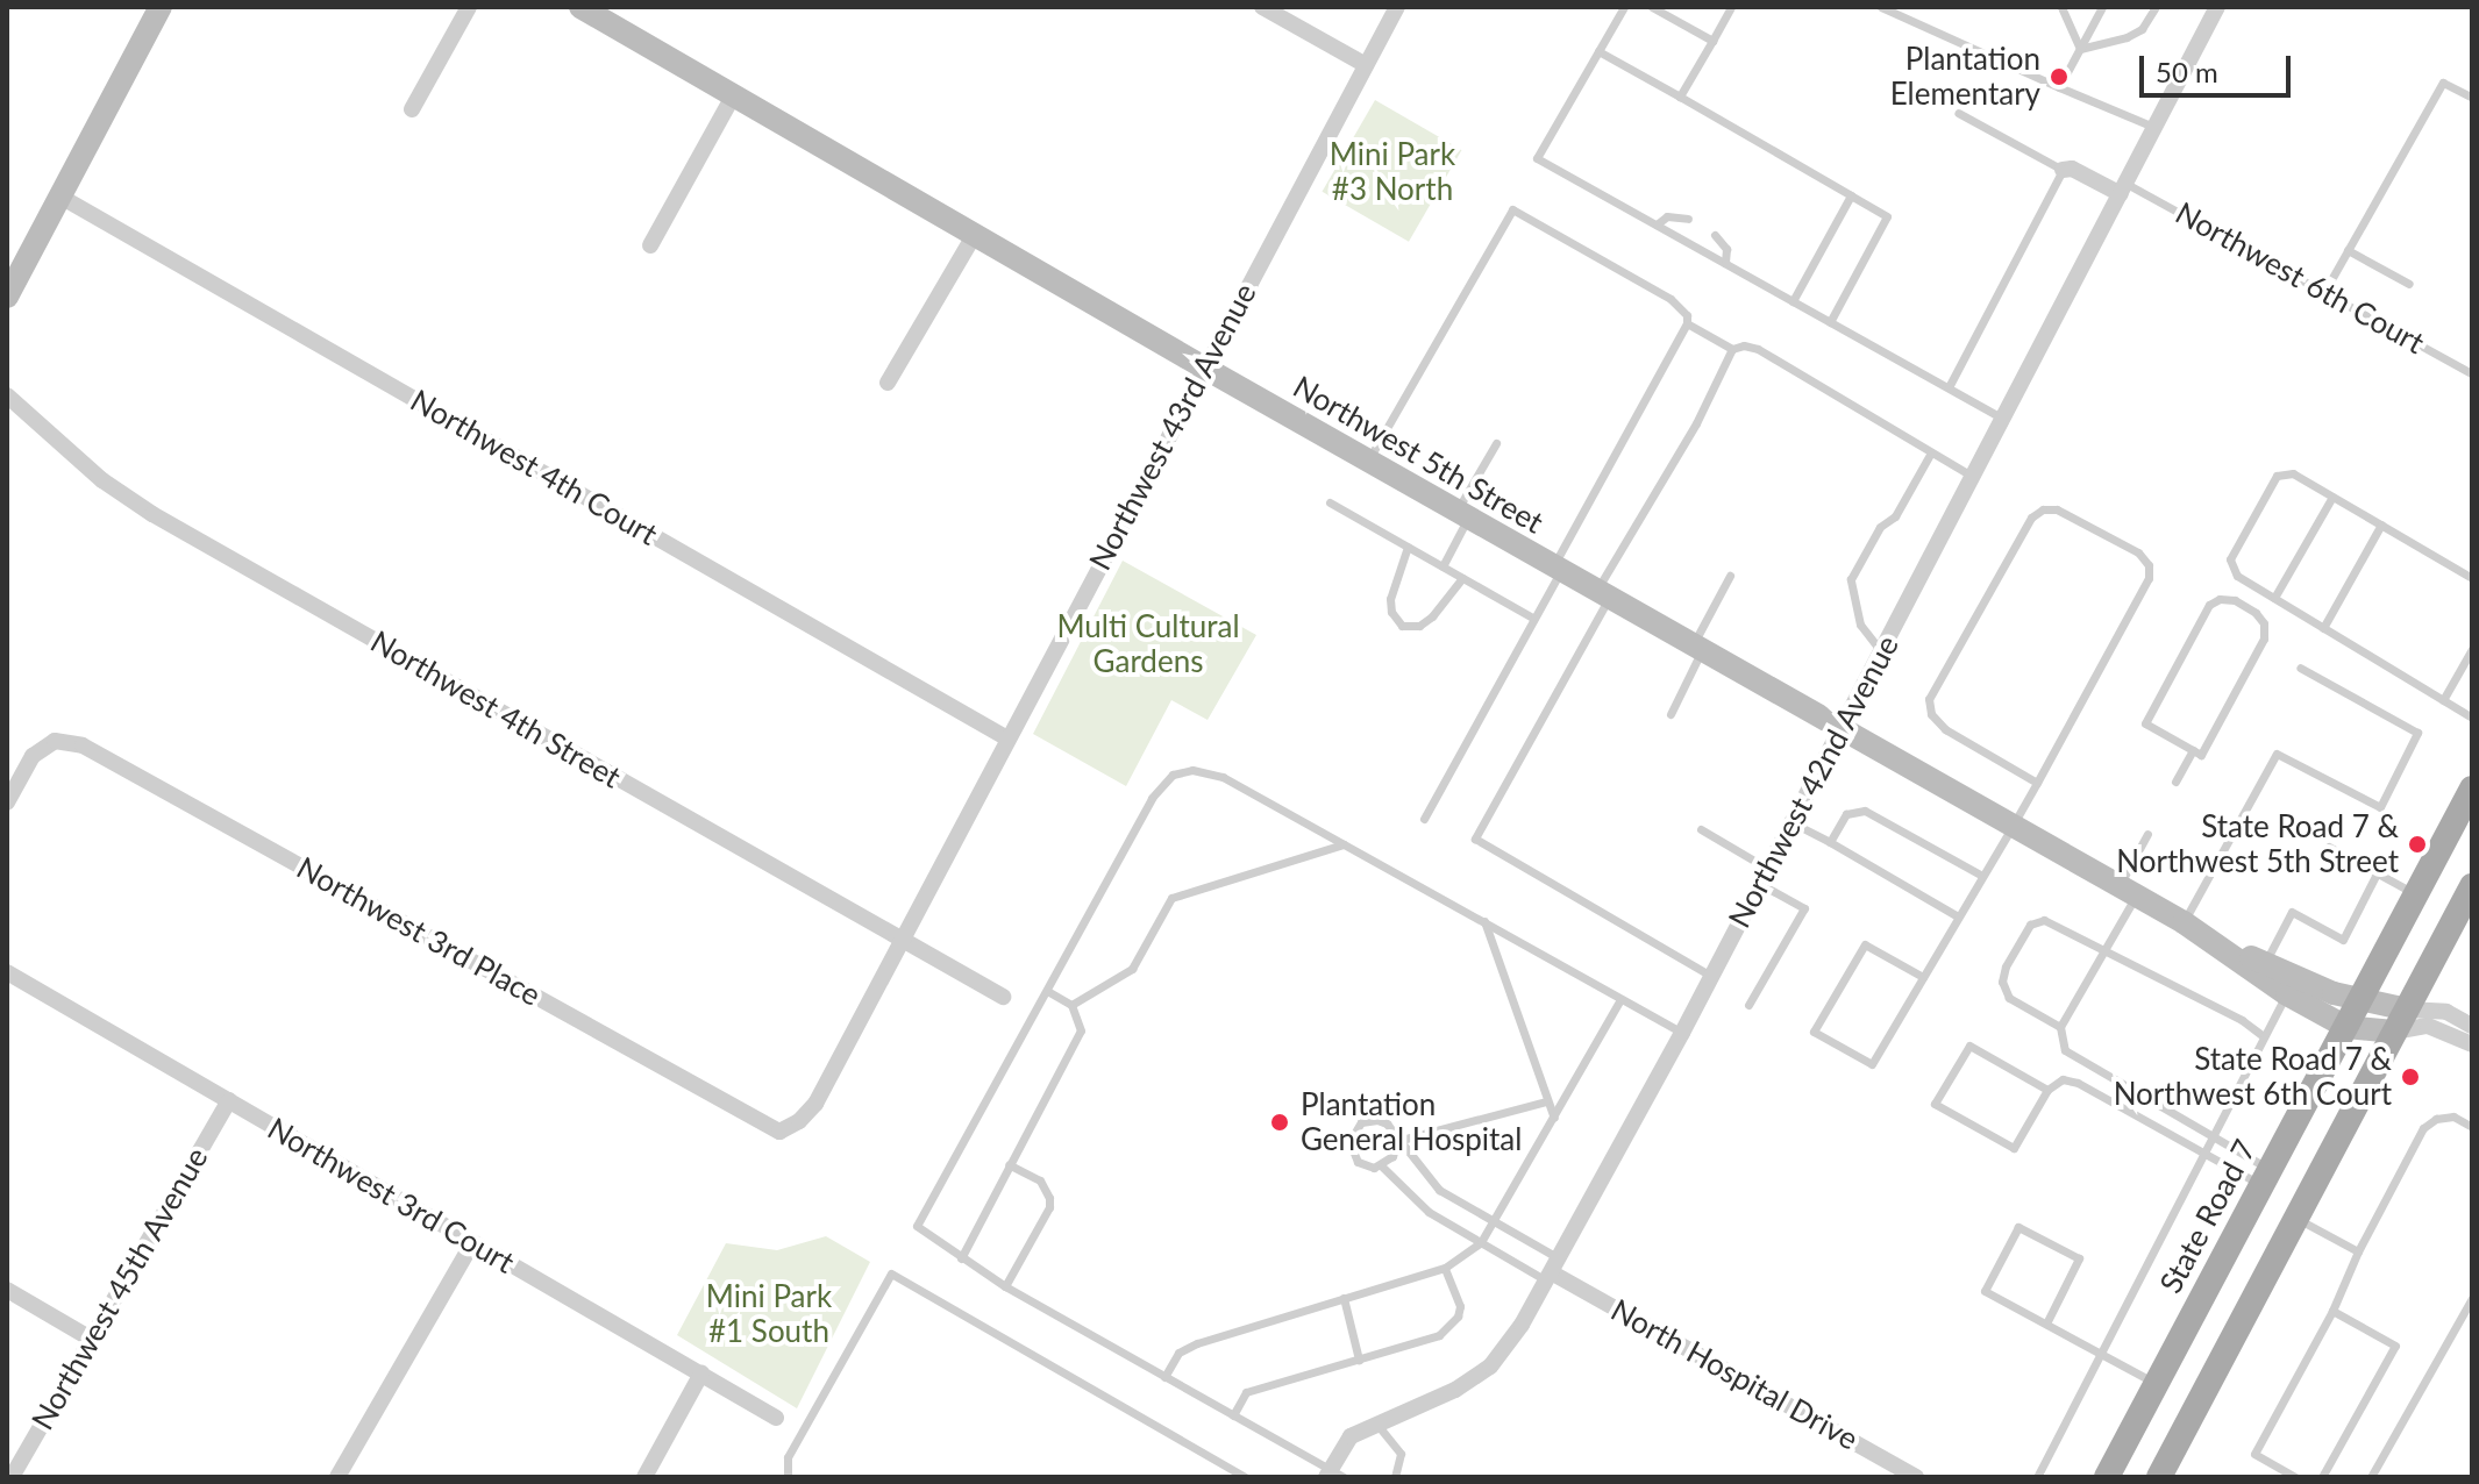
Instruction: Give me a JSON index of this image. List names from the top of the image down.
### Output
{
  "streets": {
    "main road": ["State Road 7"],
    "street": [
      "Northwest 43rd Avenue",
      "Northwest 5th Street",
      "Northwest 4th Court",
      "Northwest 4th Street",
      "Northwest 42nd Avenue",
      "Northwest 3rd Place",
      "Northwest 3rd Court",
      "Northwest 45th Avenue",
      "North Hospital Drive"
    ],
    "lane": ["Northwest 6th Court"]
  },
  "crossings": [
    ["Northwest 6th Court", "Northwest 42nd Avenue"],
    ["Northwest 43rd Avenue", "Northwest 5th Street"],
    ["Northwest 43rd Avenue", "Northwest 4th Court"],
    ["Northwest 43rd Avenue", "Northwest 4th Street"],
    ["Northwest 43rd Avenue", "Northwest 3rd Place"],
    ["Northwest 5th Street", "Northwest 42nd Avenue"],
    ["Northwest 5th Street", "State Road 7"],
    ["Northwest 42nd Avenue", "North Hospital Drive"],
    ["Northwest 3rd Court", "Northwest 45th Avenue"]
  ],
  "parks": ["Mini Park #3 North", "Multi Cultural Gardens", "Mini Park #1 South"],
  "places": [
    "Plantation Elementary",
    "State Road 7 & Northwest 5th Street",
    "State Road 7 & Northwest 6th Court",
    "Plantation General Hospital"
  ],
  "scale_bar": "50 m"
}
